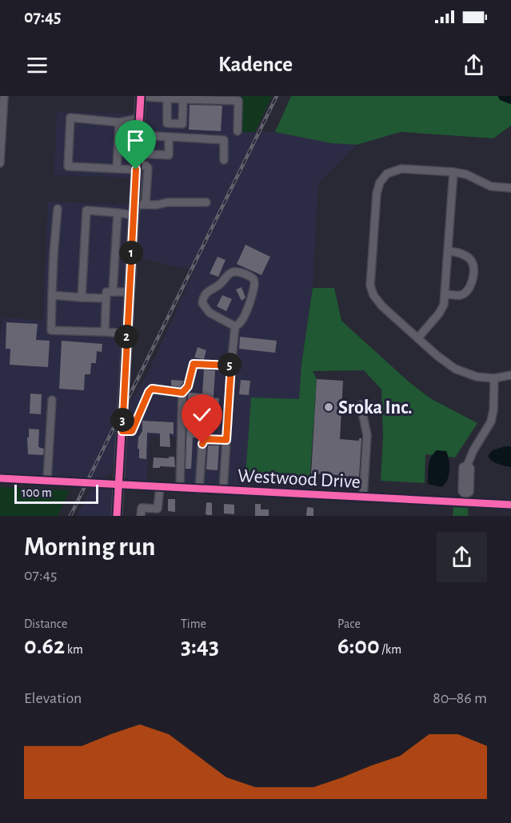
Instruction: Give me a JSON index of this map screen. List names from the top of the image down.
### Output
{
  "streets": {
    "street": ["Westwood Drive"]
  },
  "places": ["Sroka Inc."],
  "scale_bar": "100 m",
  "page": {
    "status": "07:45",
    "header": "Kadence",
    "pins": [
      "1",
      "2",
      "5",
      "3"
    ],
    "scale": "100 m",
    "heading": ["Morning run", "07:45"],
    "stats": [
      ["Distance", "0.62 km"],
      ["Time", "3:43"],
      ["Pace", "6:00 /km"]
    ],
    "chart": ["Elevation", "80–86 m"]
  }
}
